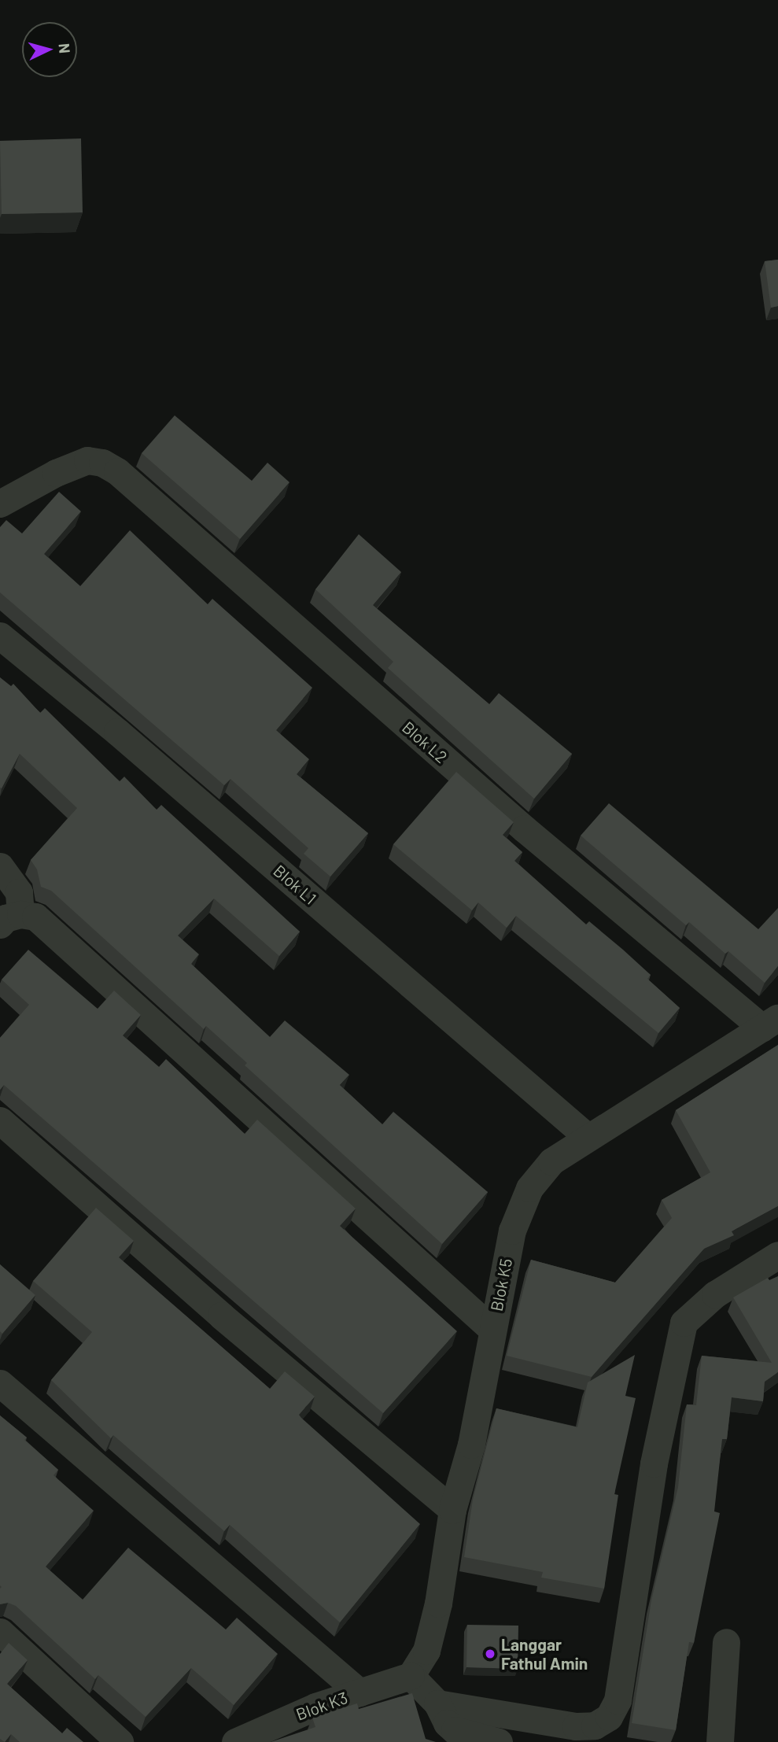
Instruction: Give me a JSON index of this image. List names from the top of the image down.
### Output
{
  "streets": {
    "street": [
      "Blok L2",
      "Blok L1",
      "Blok K5",
      "Blok K3"
    ]
  },
  "crossings": [
    ["Blok L2", "Blok K5"],
    ["Blok L1", "Blok K5"],
    ["Blok K5", "Blok K3"]
  ],
  "places": ["Langgar Fathul Amin"],
  "north": "right"
}
